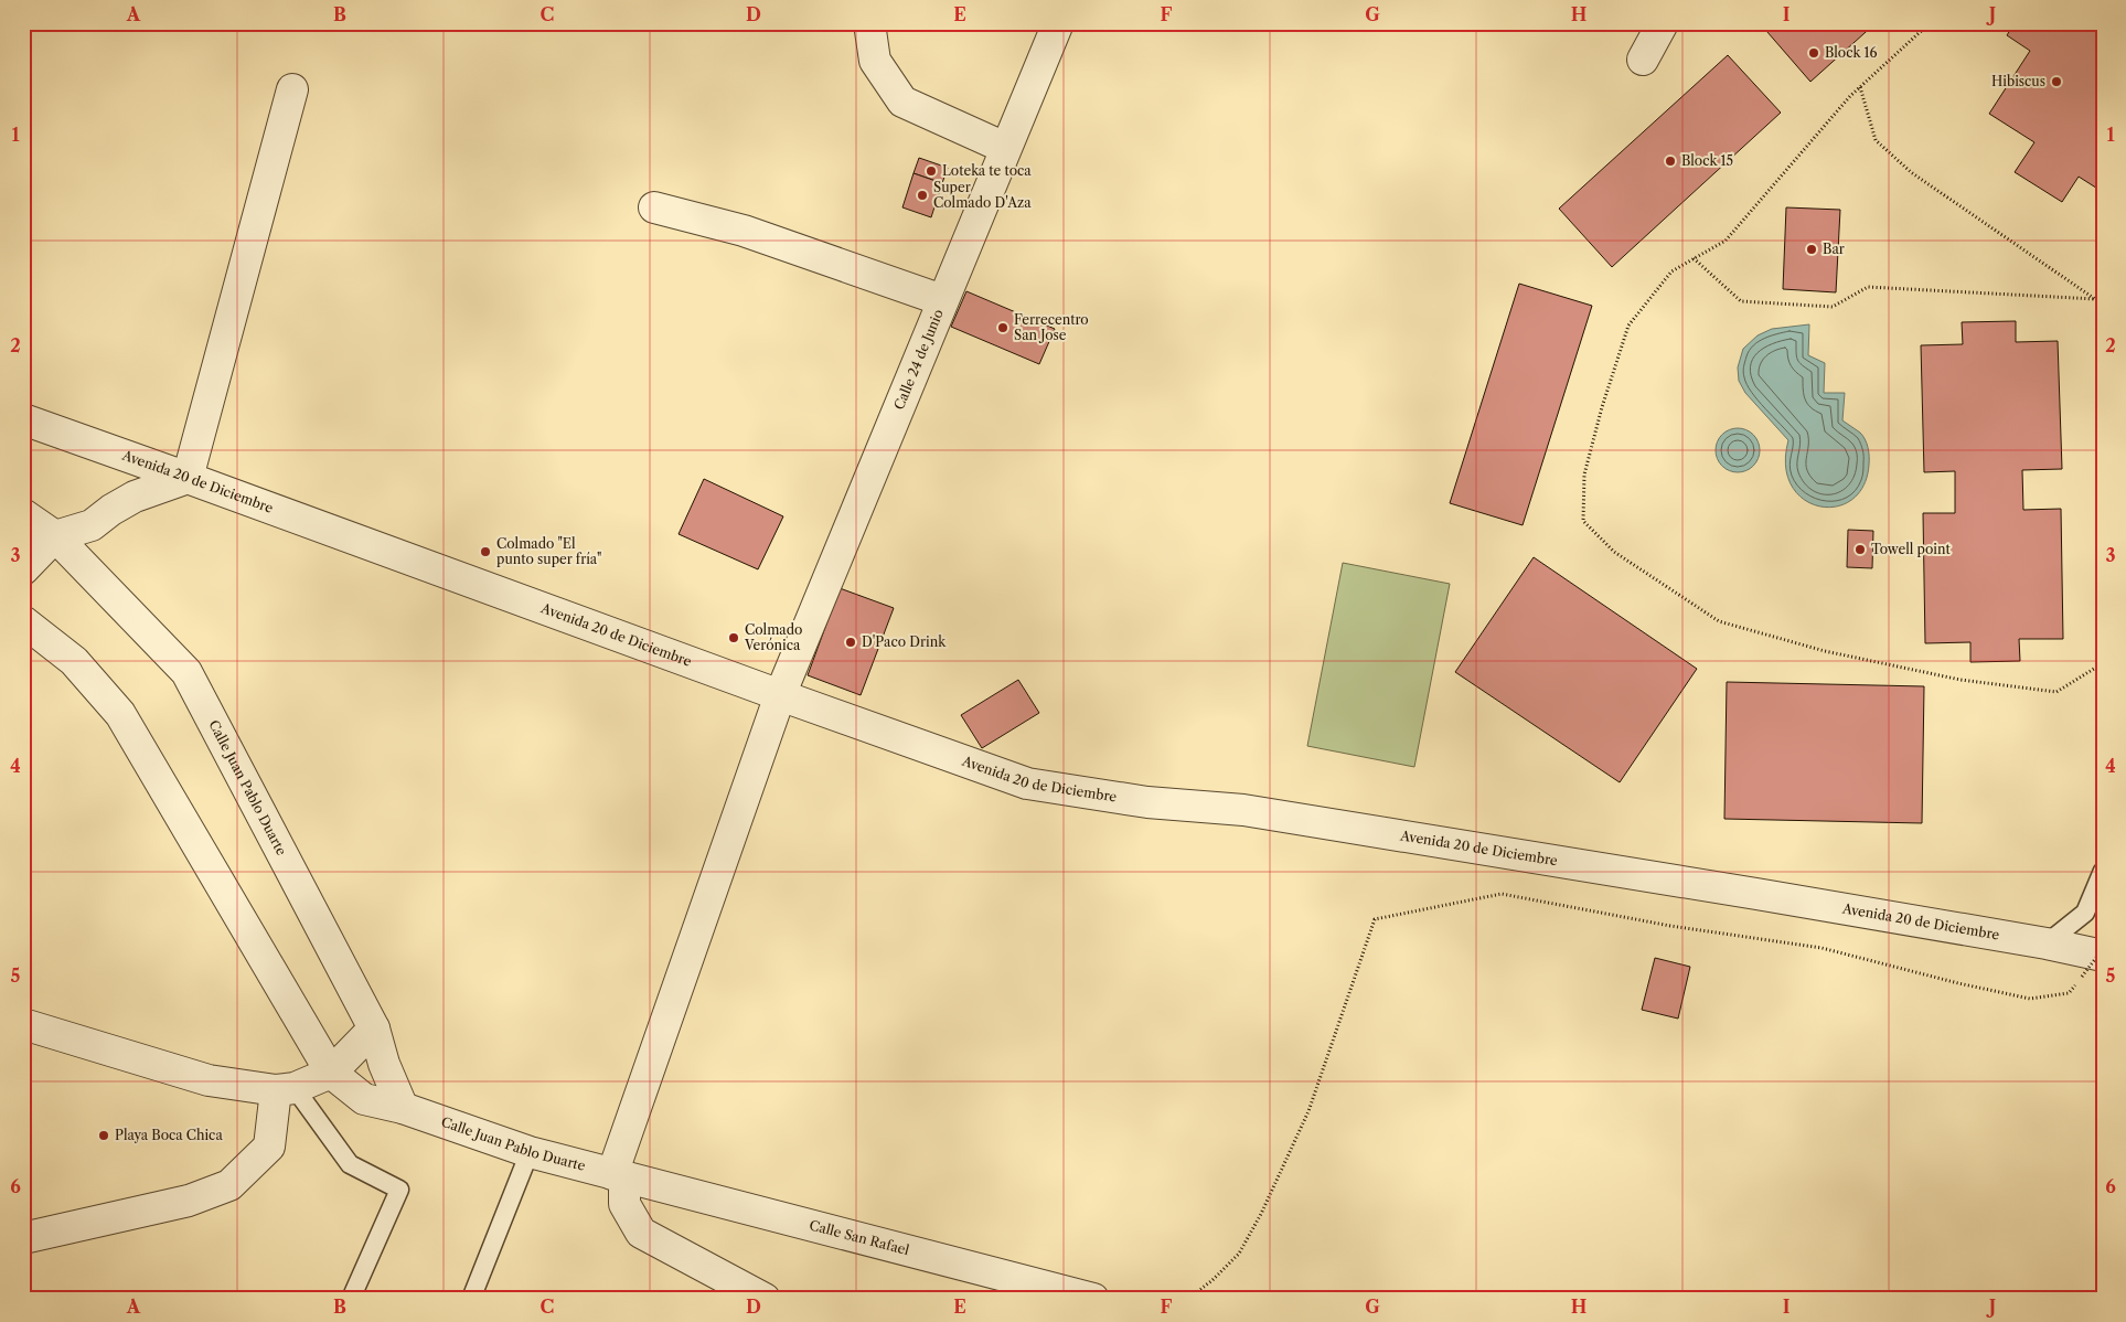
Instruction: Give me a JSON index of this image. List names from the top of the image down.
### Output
{
  "streets": {
    "street": [
      "Calle 24 de Junio",
      "Avenida 20 de Diciembre",
      "Calle Juan Pablo Duarte",
      "Calle San Rafael"
    ]
  },
  "crossings": [
    ["Calle 24 de Junio", "Avenida 20 de Diciembre"],
    ["Calle 24 de Junio", "Calle Juan Pablo Duarte"],
    ["Calle 24 de Junio", "Calle San Rafael"],
    ["Calle Juan Pablo Duarte", "Calle San Rafael"]
  ],
  "places": [
    "Block 16",
    "Hibiscus",
    "Block 15",
    "Loteka te toca",
    "Super Colmado D'Aza",
    "Bar",
    "Ferrecentro San Jose",
    "Towell point",
    "Colmado \"El punto super fría\"",
    "Colmado Verónica",
    "D'Paco Drink",
    "Playa Boca Chica"
  ],
  "grid": {
    "columns": [
      "A",
      "B",
      "C",
      "D",
      "E",
      "F",
      "G",
      "H",
      "I",
      "J"
    ],
    "rows": [
      "1",
      "2",
      "3",
      "4",
      "5",
      "6"
    ]
  }
}
